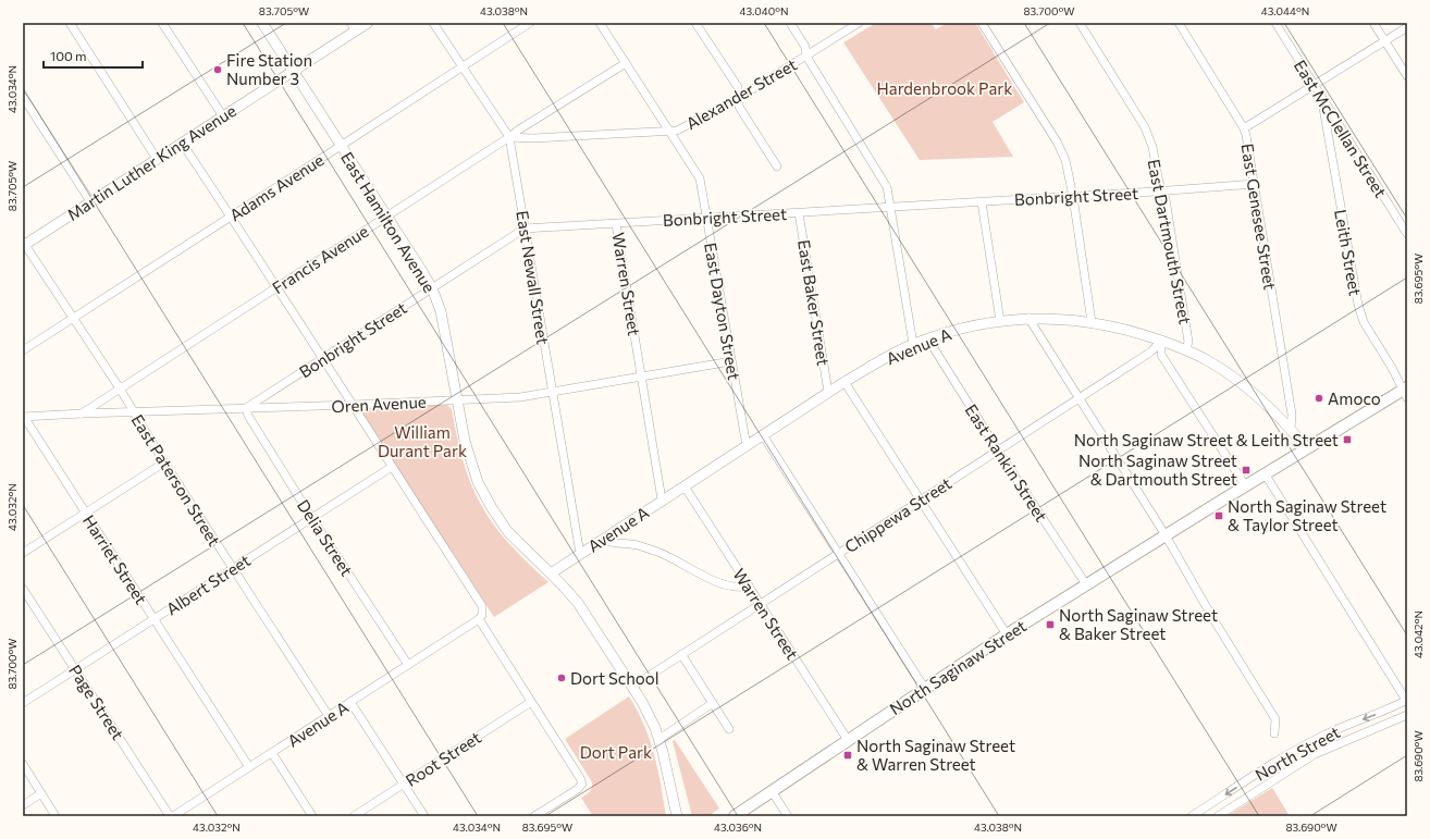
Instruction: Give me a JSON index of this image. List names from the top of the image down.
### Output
{
  "streets": {
    "main road": ["North Saginaw Street"],
    "street": [
      "Alexander Street",
      "East McClellan Street",
      "Martin Luther King Avenue",
      "Adams Avenue",
      "Bonbright Street",
      "East Genesee Street",
      "East Hamilton Avenue",
      "East Dartmouth Street",
      "Leith Street",
      "Francis Avenue",
      "East Newall Street",
      "Warren Street",
      "East Baker Street",
      "East Dayton Street",
      "Avenue A",
      "Oren Avenue",
      "East Rankin Street",
      "East Paterson Street",
      "Chippewa Street",
      "Delia Street",
      "Harriet Street",
      "Albert Street",
      "Page Street",
      "North Street",
      "Root Street"
    ]
  },
  "crossings": [
    ["Alexander Street", "Francis Avenue"],
    ["Alexander Street", "East Newall Street"],
    ["Alexander Street", "East Dayton Street"],
    ["East McClellan Street", "Leith Street"],
    ["Martin Luther King Avenue", "East Hamilton Avenue"],
    ["Martin Luther King Avenue", "East Paterson Street"],
    ["Adams Avenue", "East Hamilton Avenue"],
    ["Adams Avenue", "East Newall Street"],
    ["Adams Avenue", "East Paterson Street"],
    ["Bonbright Street", "East Genesee Street"],
    ["Bonbright Street", "East Hamilton Avenue"],
    ["Bonbright Street", "East Dartmouth Street"],
    ["Bonbright Street", "East Newall Street"],
    ["Bonbright Street", "Warren Street"],
    ["Bonbright Street", "East Baker Street"],
    ["Bonbright Street", "East Dayton Street"],
    ["Bonbright Street", "Oren Avenue"],
    ["Bonbright Street", "Delia Street"],
    ["East Genesee Street", "Avenue A"],
    ["East Hamilton Avenue", "Francis Avenue"],
    ["East Hamilton Avenue", "Avenue A"],
    ["East Hamilton Avenue", "Oren Avenue"],
    ["East Hamilton Avenue", "Chippewa Street"],
    ["East Dartmouth Street", "Avenue A"],
    ["East Dartmouth Street", "Chippewa Street"],
    ["East Dartmouth Street", "North Saginaw Street"],
    ["Leith Street", "North Saginaw Street"],
    ["Francis Avenue", "East Newall Street"],
    ["Francis Avenue", "East Dayton Street"],
    ["Francis Avenue", "Oren Avenue"],
    ["Francis Avenue", "East Paterson Street"],
    ["East Newall Street", "Avenue A"],
    ["East Newall Street", "Oren Avenue"],
    ["Warren Street", "Avenue A"],
    ["Warren Street", "Oren Avenue"],
    ["Warren Street", "Chippewa Street"],
    ["Warren Street", "North Saginaw Street"],
    ["East Baker Street", "Avenue A"],
    ["East Baker Street", "Chippewa Street"],
    ["East Baker Street", "North Saginaw Street"],
    ["East Dayton Street", "Avenue A"],
    ["East Dayton Street", "Oren Avenue"],
    ["Avenue A", "East Rankin Street"],
    ["Avenue A", "East Paterson Street"],
    ["Avenue A", "Chippewa Street"],
    ["Avenue A", "Delia Street"],
    ["Avenue A", "Harriet Street"],
    ["Avenue A", "North Saginaw Street"],
    ["Avenue A", "Page Street"],
    ["Oren Avenue", "East Paterson Street"],
    ["Oren Avenue", "Delia Street"],
    ["Oren Avenue", "Harriet Street"],
    ["East Rankin Street", "Chippewa Street"],
    ["East Rankin Street", "North Saginaw Street"],
    ["East Paterson Street", "Albert Street"],
    ["Delia Street", "Albert Street"],
    ["Harriet Street", "Albert Street"],
    ["Albert Street", "Page Street"]
  ],
  "parks": ["Hardenbrook Park", "William Durant Park", "Dort Park"],
  "places": {
    "other": ["Fire Station Number 3", "Amoco", "Dort School"],
    "transit": [
      "North Saginaw Street & Leith Street",
      "North Saginaw Street & Dartmouth Street",
      "North Saginaw Street & Taylor Street",
      "North Saginaw Street & Baker Street",
      "North Saginaw Street & Warren Street"
    ]
  },
  "scale_bar": "100 m",
  "coordinates": [
    "83.705°W",
    "43.038°N",
    "43.040°N",
    "83.700°W",
    "43.044°N",
    "43.034°N",
    "83.695°W",
    "43.032°N",
    "43.042°N",
    "83.690°W",
    "43.036°N"
  ]
}
